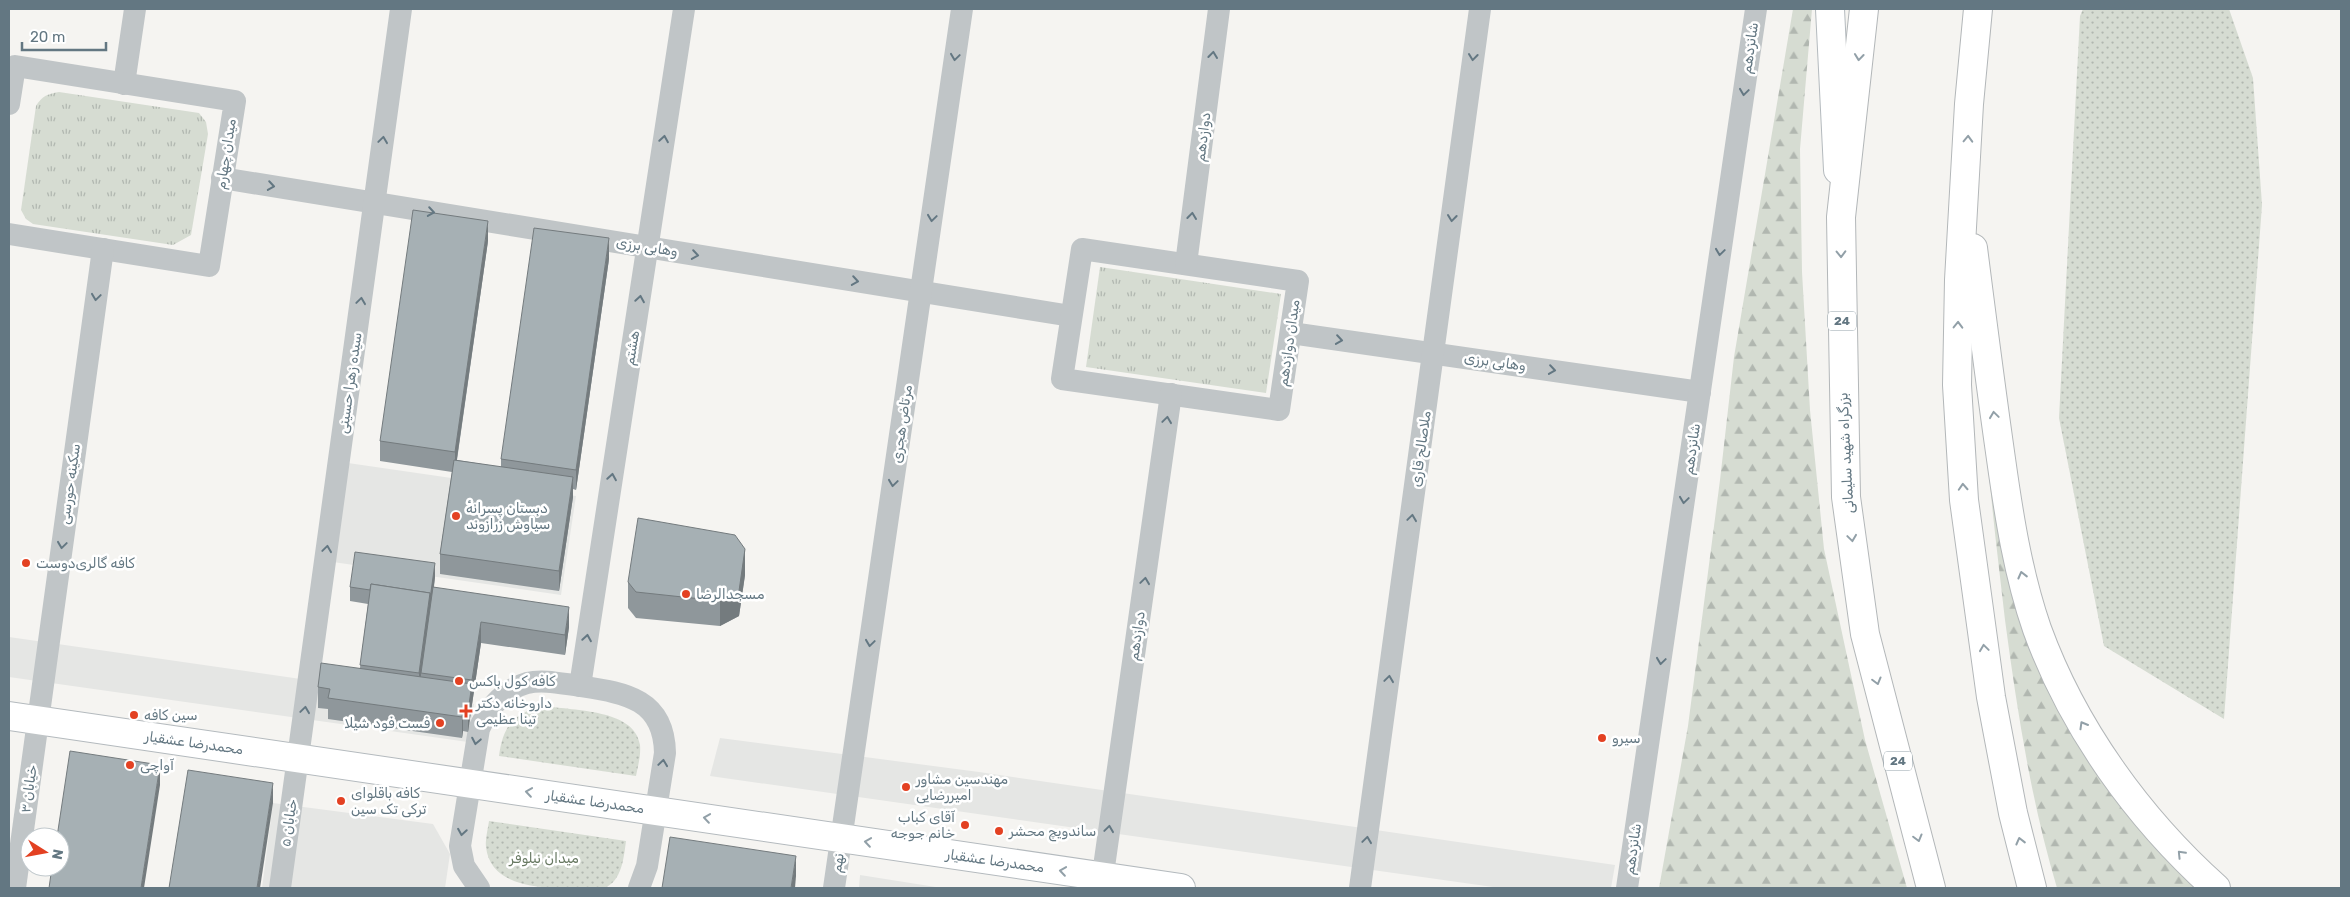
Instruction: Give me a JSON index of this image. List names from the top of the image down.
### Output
{
  "streets": {
    "main road": ["24", "بزرگراه شهید سلیمانی", "محمدرضا عشقیار"],
    "street": [
      "شانزدهم",
      "دوازدهم",
      "میدان چهارم",
      "وهابی برزی",
      "میدان دوازدهم",
      "هشتم",
      "سیده زهرا حسینی",
      "مرتاض هجری",
      "ملاصالح قاری",
      "سکینه حورسی",
      "خیابان ۳",
      "خیابان ۵",
      "نهم"
    ]
  },
  "crossings": [
    ["شانزدهم", "وهابی برزی"],
    ["دوازدهم", "میدان دوازدهم"],
    ["دوازدهم", "محمدرضا عشقیار"],
    ["میدان چهارم", "وهابی برزی"],
    ["میدان چهارم", "سکینه حورسی"],
    ["وهابی برزی", "میدان دوازدهم"],
    ["وهابی برزی", "هشتم"],
    ["وهابی برزی", "سیده زهرا حسینی"],
    ["وهابی برزی", "مرتاض هجری"],
    ["وهابی برزی", "ملاصالح قاری"],
    ["سیده زهرا حسینی", "محمدرضا عشقیار"],
    ["سیده زهرا حسینی", "خیابان ۵"],
    ["مرتاض هجری", "محمدرضا عشقیار"],
    ["مرتاض هجری", "نهم"],
    ["سکینه حورسی", "محمدرضا عشقیار"],
    ["سکینه حورسی", "خیابان ۳"],
    ["محمدرضا عشقیار", "خیابان ۳"],
    ["محمدرضا عشقیار", "خیابان ۵"],
    ["محمدرضا عشقیار", "نهم"]
  ],
  "one_way": [
    "شانزدهم",
    "دوازدهم",
    "وهابی برزی",
    "هشتم",
    "سیده زهرا حسینی",
    "مرتاض هجری",
    "سکینه حورسی",
    "محمدرضا عشقیار"
  ],
  "parks": ["میدان نیلوفر"],
  "places": {
    "other": [
      "دبستان پسرانهٔ سیاوش زرازوند",
      "کافه گالری‌دوست",
      "مسجدالرضا",
      "کافه کول باکس",
      "سین کافه",
      "فست فود شیلا",
      "سیرو",
      "آواچی",
      "مهندسین مشاور امیررضایی",
      "کافه باقلوای ترکی تک سین",
      "آقای کباب خانم جوجه",
      "ساندویچ محشر"
    ],
    "health": ["داروخانه دکتر تینا عظیمی"]
  },
  "scale_bar": "20 m",
  "north": "right"
}
